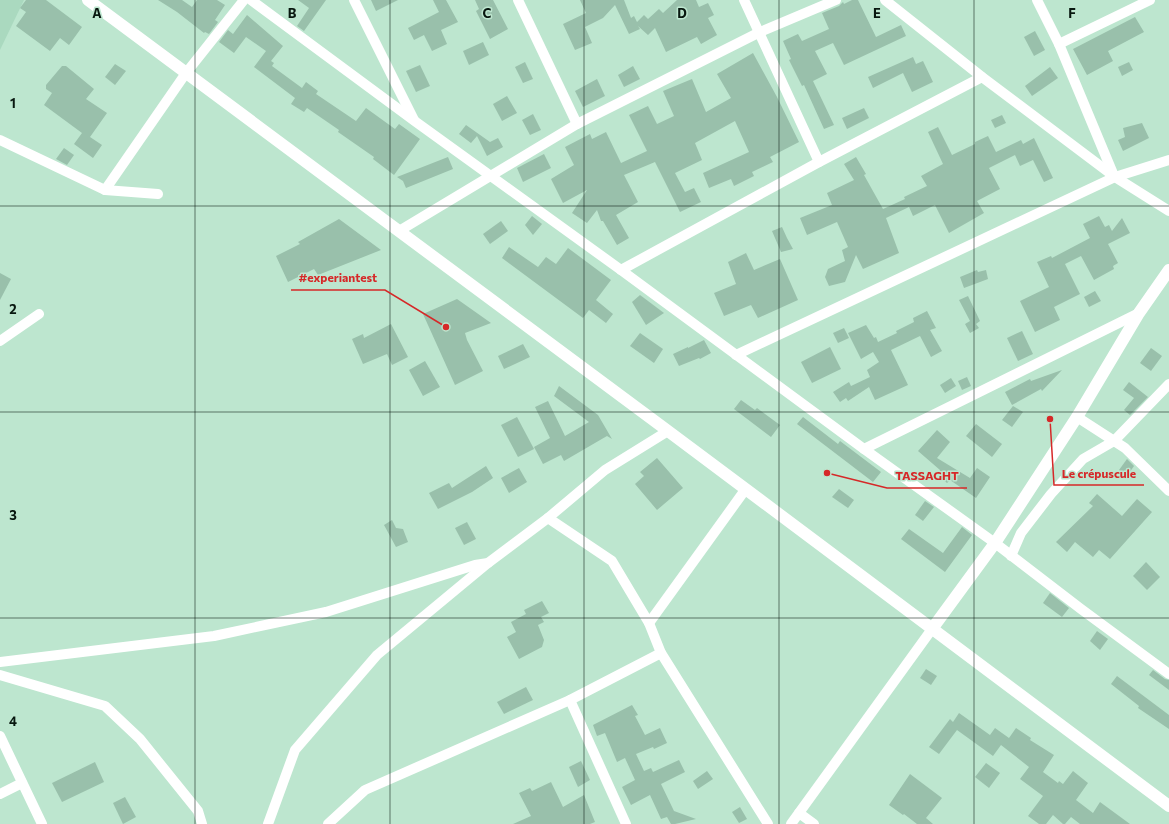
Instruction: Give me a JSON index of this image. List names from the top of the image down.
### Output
{
  "places": ["#experiantest", "Le crépuscule", "TASSAGHT"],
  "grid": {
    "columns": [
      "A",
      "B",
      "C",
      "D",
      "E",
      "F"
    ],
    "rows": [
      "1",
      "2",
      "3",
      "4"
    ]
  }
}
